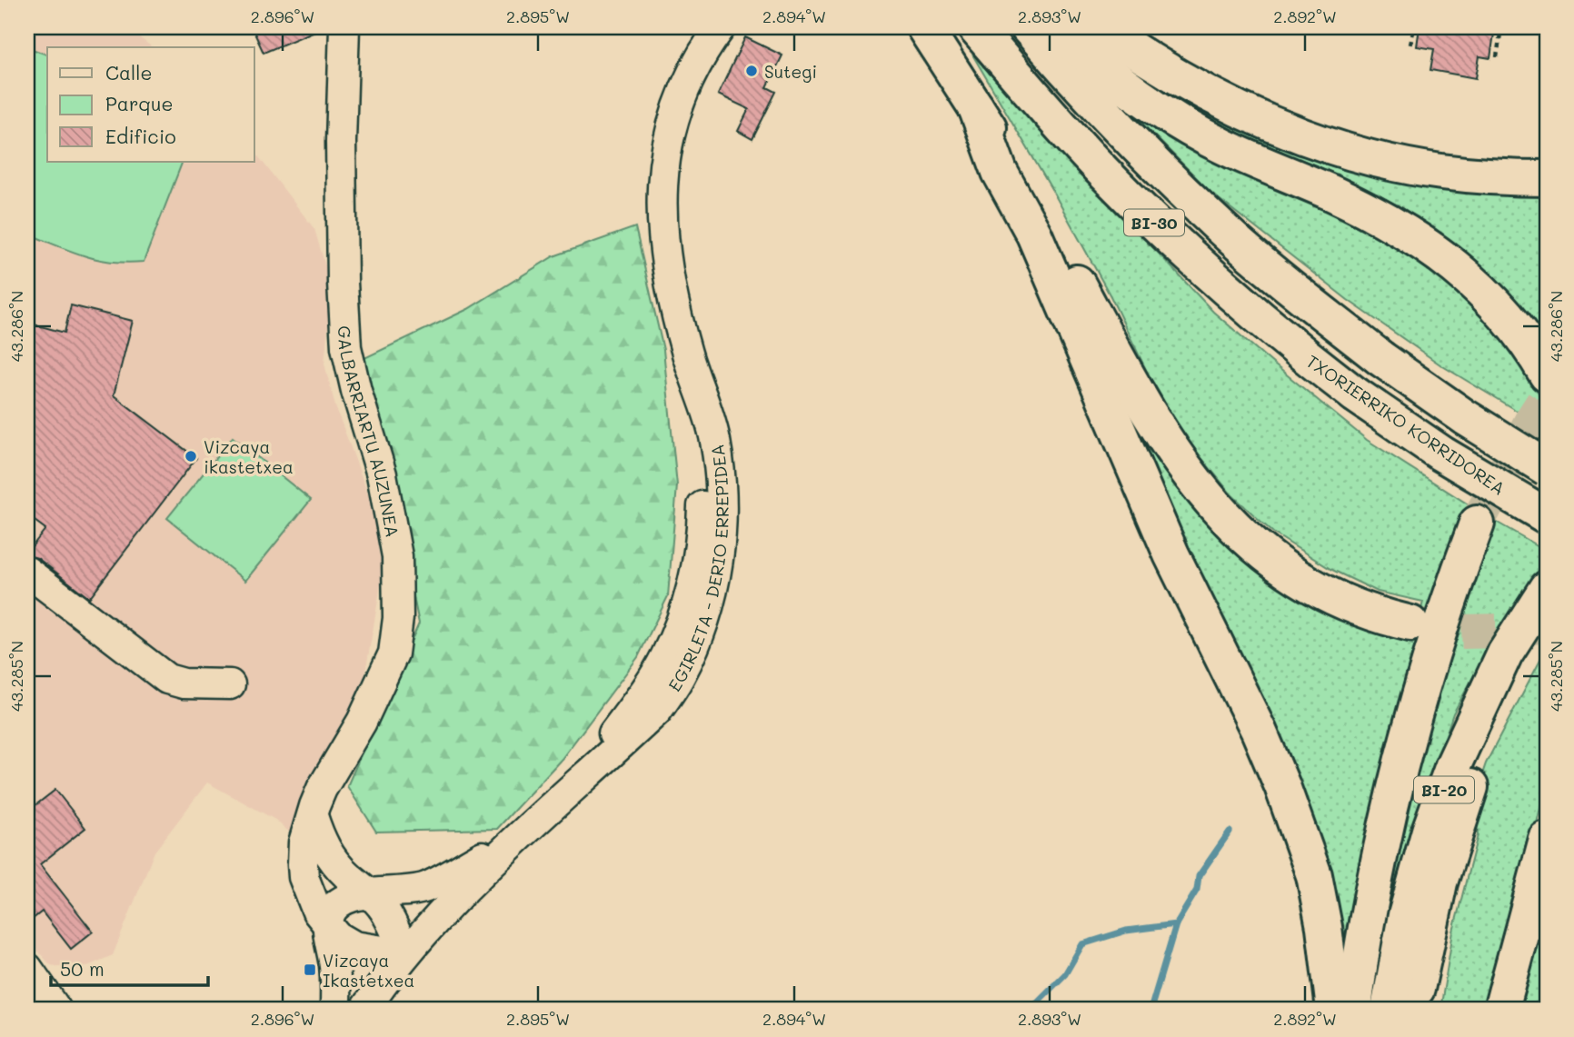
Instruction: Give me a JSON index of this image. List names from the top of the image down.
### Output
{
  "streets": {
    "highway": ["BI-30", "TXORIERRIKO KORRIDOREA", "BI-20"],
    "street": ["GALBARRIARTU AUZUNEA", "EGIRLETA - DERIO ERREPIDEA"]
  },
  "places": {
    "other": ["Sutegi", "Vizcaya ikastetxea"],
    "transit": ["Vizcaya Ikastetxea"]
  },
  "legend": ["Calle", "Parque", "Edificio"],
  "scale_bar": "50 m",
  "coordinates": [
    "2.896°W",
    "2.895°W",
    "2.894°W",
    "2.893°W",
    "2.892°W",
    "43.286°N",
    "43.285°N"
  ]
}
